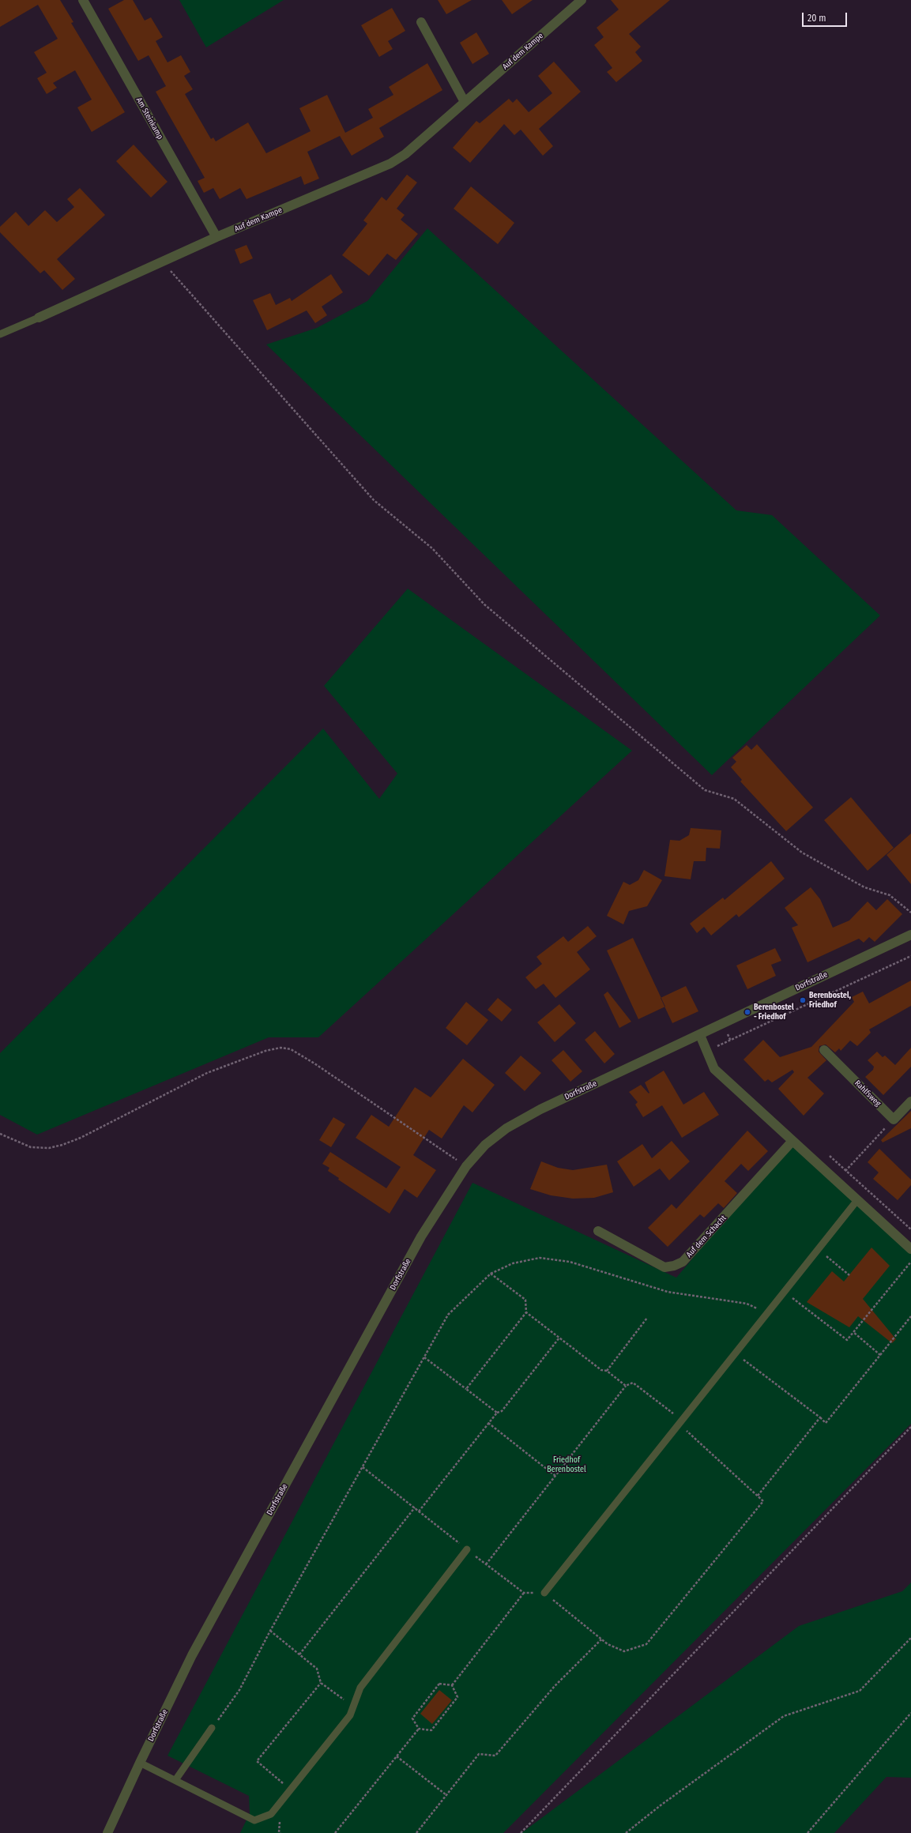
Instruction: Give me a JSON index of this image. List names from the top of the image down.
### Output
{
  "streets": {
    "street": [
      "Auf dem Kampe",
      "Am Steinkamp",
      "Dorfstraße",
      "Rahlfsweg",
      "Auf dem Schacht"
    ]
  },
  "crossings": [
    ["Auf dem Kampe", "Am Steinkamp"]
  ],
  "parks": ["Friedhof Berenbostel"],
  "places": ["Berenbostel, Friedhof", "Berenbostel - Friedhof"],
  "scale_bar": "20 m"
}
